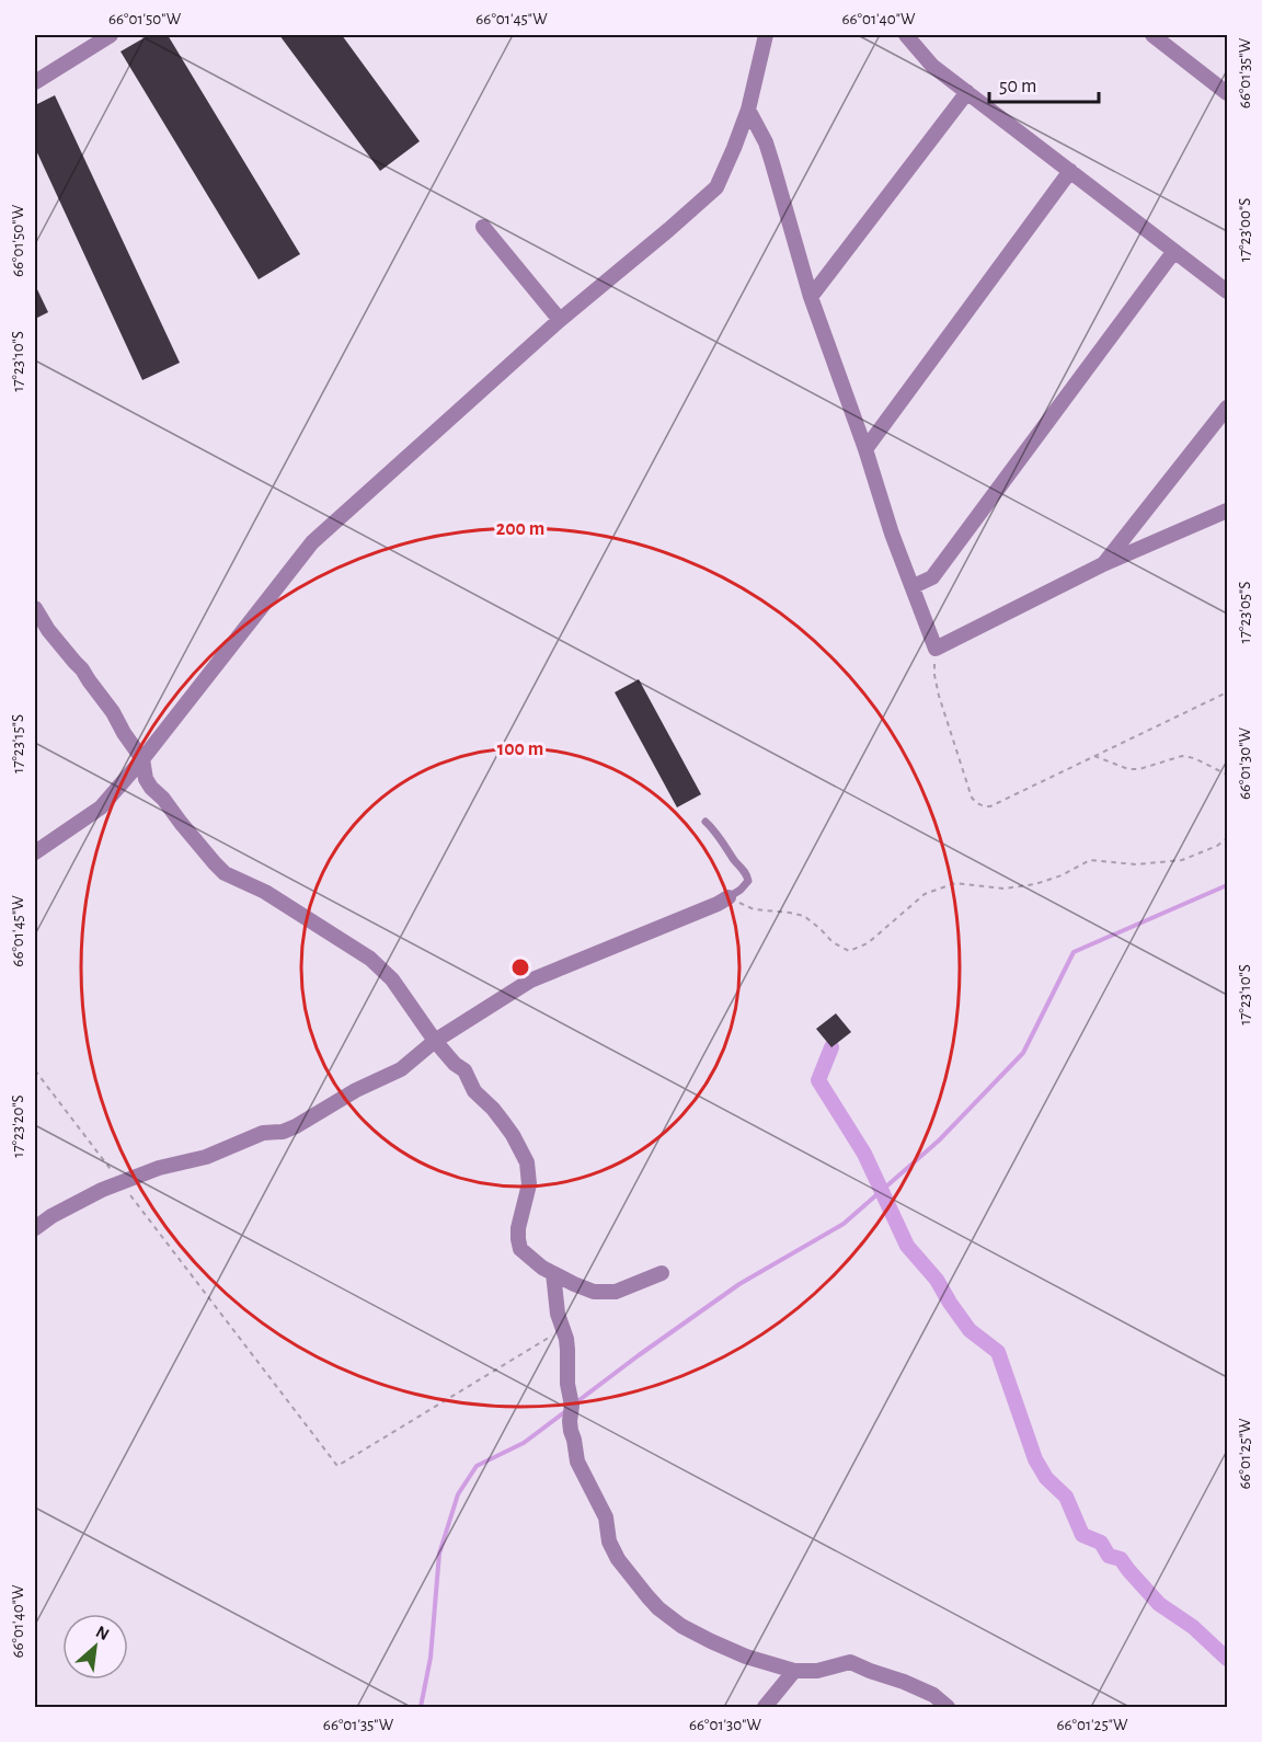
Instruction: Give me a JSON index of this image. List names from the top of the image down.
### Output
{
  "scale_bar": "50 m",
  "north": "top right",
  "coordinates": [
    "66°01'50\"W",
    "66°01'45\"W",
    "66°01'40\"W",
    "66°01'35\"W",
    "17°23'00\"S",
    "17°23'10\"S",
    "17°23'05\"S",
    "17°23'15\"S",
    "66°01'30\"W",
    "17°23'20\"S",
    "66°01'25\"W"
  ],
  "rings": ["200 m", "100 m"]
}
